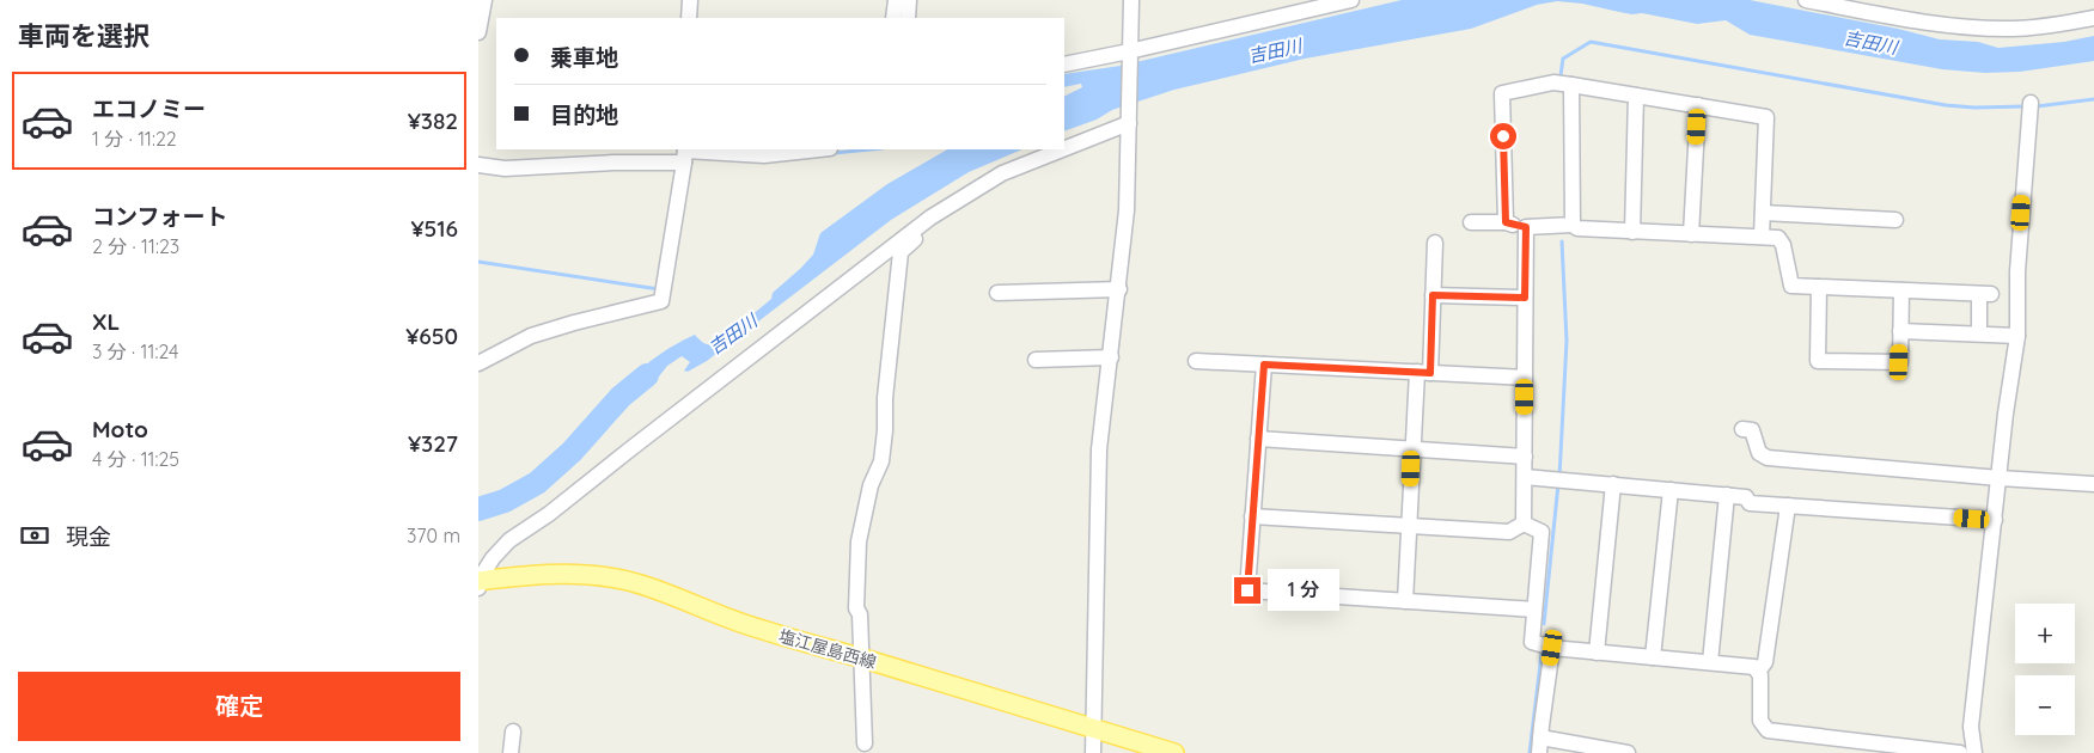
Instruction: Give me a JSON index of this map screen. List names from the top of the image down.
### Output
{
  "streets": {
    "main road": ["塩江屋島西線"]
  },
  "water": ["吉田川"],
  "page": {
    "heading": "車両を選択",
    "banner": ["乗車地", "目的地"],
    "list": [
      {
        "name": "エコノミー",
        "note": "1 分 · 11:22",
        "value": "¥382"
      },
      {
        "name": "コンフォート",
        "note": "2 分 · 11:23",
        "value": "¥516"
      },
      {
        "name": "XL",
        "note": "3 分 · 11:24",
        "value": "¥650"
      },
      {
        "name": "Moto",
        "note": "4 分 · 11:25",
        "value": "¥327"
      }
    ],
    "pay": ["現金", "370 m"],
    "bubble": "1 分",
    "map_buttons": ["+", "−"],
    "buttons": "確定"
  }
}
